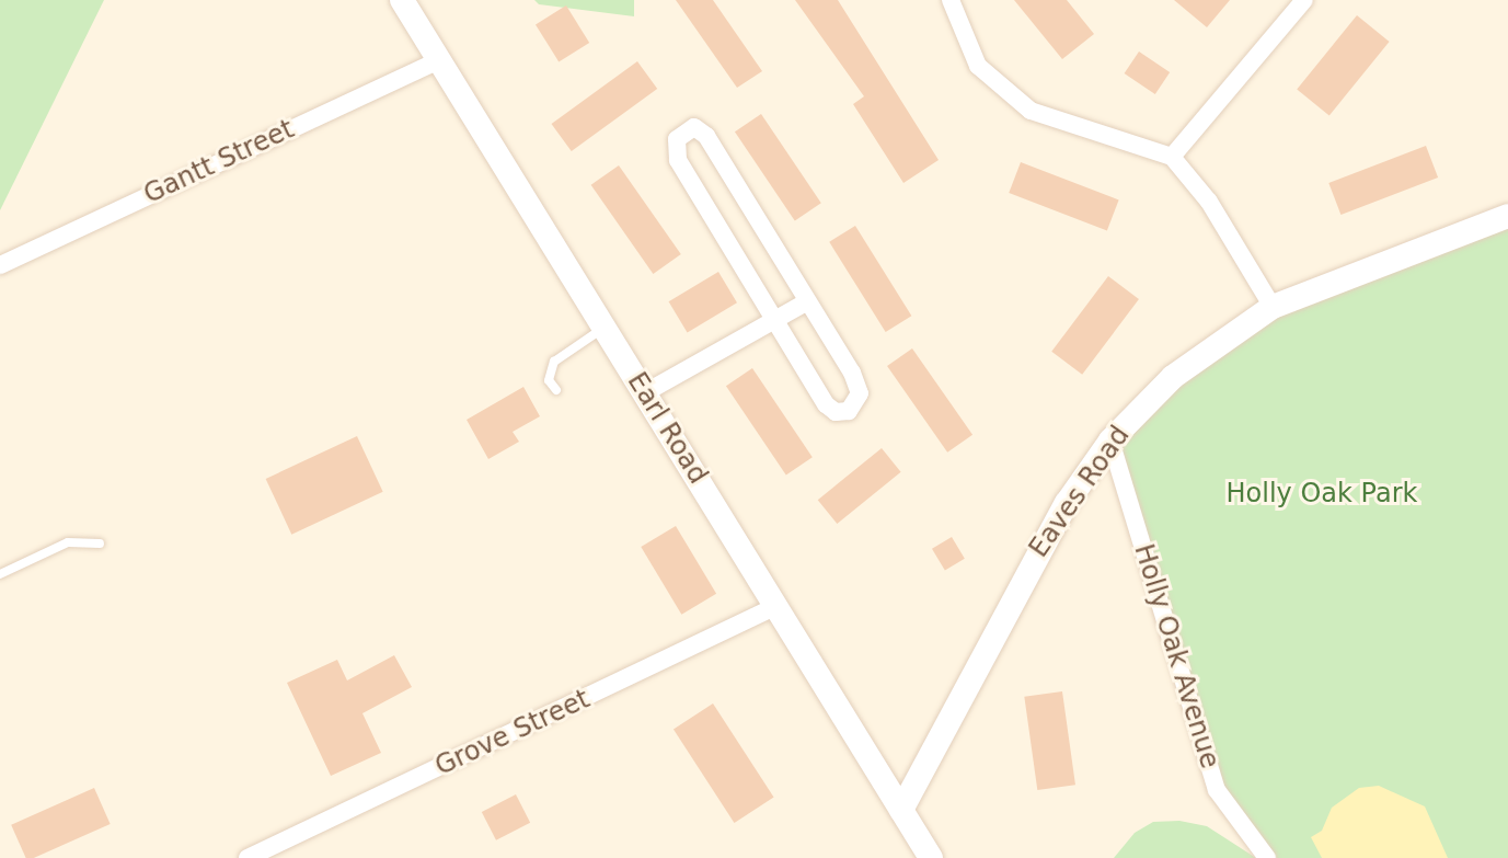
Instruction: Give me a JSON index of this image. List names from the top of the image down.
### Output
{
  "streets": {
    "main road": ["Earl Road", "Eaves Road"],
    "street": ["Gantt Street", "Holly Oak Avenue", "Grove Street"]
  },
  "crossings": [
    ["Gantt Street", "Earl Road"],
    ["Earl Road", "Eaves Road"],
    ["Earl Road", "Grove Street"],
    ["Eaves Road", "Holly Oak Avenue"]
  ],
  "parks": ["Holly Oak Park"]
}
